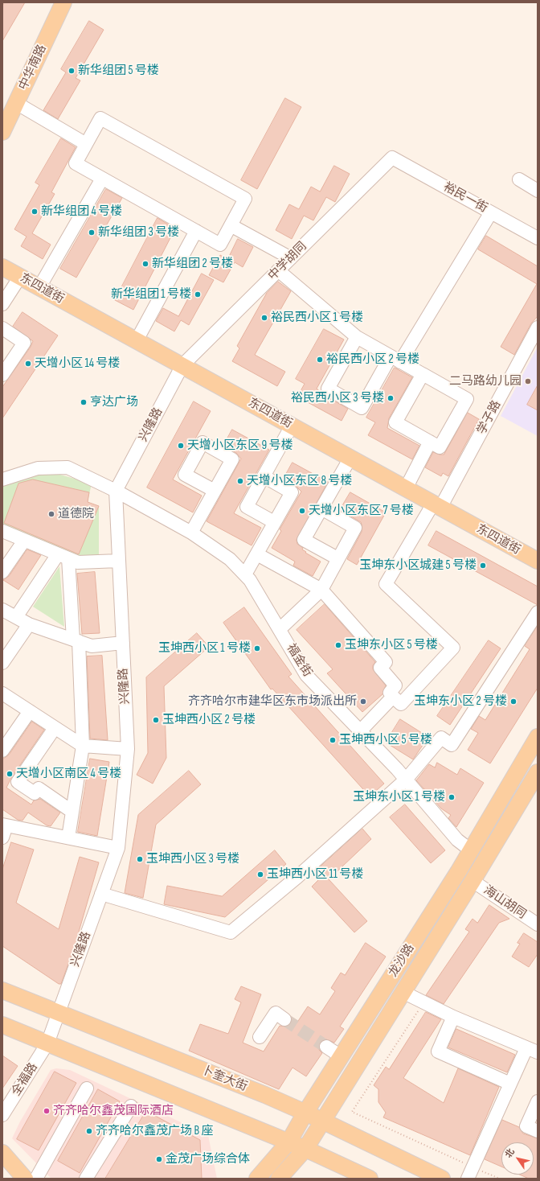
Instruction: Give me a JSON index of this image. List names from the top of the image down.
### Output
{
  "streets": {
    "main road": [
      "中华南路",
      "东四道街",
      "龙沙路",
      "卜奎大街"
    ],
    "street": [
      "裕民一街",
      "中学胡同",
      "学子路",
      "兴隆路",
      "福金街",
      "海山胡同",
      "全福路"
    ]
  },
  "crossings": [
    ["裕民一街", "中学胡同"],
    ["中学胡同", "东四道街"],
    ["中学胡同", "兴隆路"],
    ["东四道街", "学子路"],
    ["东四道街", "兴隆路"],
    ["兴隆路", "福金街"],
    ["兴隆路", "卜奎大街"],
    ["兴隆路", "全福路"],
    ["福金街", "龙沙路"],
    ["海山胡同", "龙沙路"],
    ["龙沙路", "卜奎大街"]
  ],
  "places": [
    "新华组团 5 号楼",
    "新华组团 4 号楼",
    "新华组团 3 号楼",
    "新华组团 2 号楼",
    "新华组团 1 号楼",
    "裕民西小区 1 号楼",
    "裕民西小区 2 号楼",
    "天增小区 14 号楼",
    "二马路幼儿园",
    "裕民西小区 3 号楼",
    "亨达广场",
    "天增小区东区 9 号楼",
    "天增小区东区 8 号楼",
    "天增小区东区 7 号楼",
    "道德院",
    "玉坤东小区城建 5 号楼",
    "玉坤东小区 5 号楼",
    "玉坤西小区 1 号楼",
    "齐齐哈尔市建华区东市场派出所",
    "玉坤东小区 2 号楼",
    "玉坤西小区 2 号楼",
    "玉坤西小区 5 号楼",
    "天增小区南区 4 号楼",
    "玉坤东小区 1 号楼",
    "玉坤西小区 3 号楼",
    "玉坤西小区 11 号楼",
    "齐齐哈尔鑫茂国际酒店",
    "齐齐哈尔鑫茂广场 B 座",
    "金茂广场综合体"
  ],
  "north": "top left"
}
